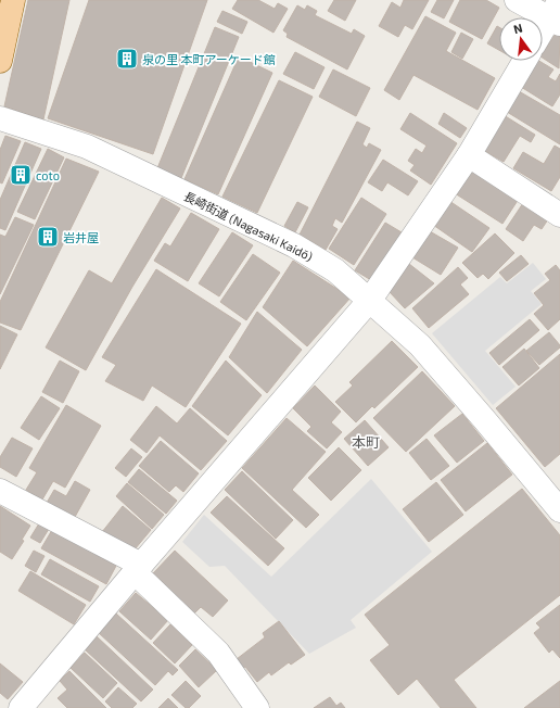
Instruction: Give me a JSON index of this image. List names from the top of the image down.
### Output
{
  "streets": {
    "street": ["長崎街道 (Nagasaki Kaidō)"]
  },
  "districts": ["本町"],
  "places": {
    "building": ["泉の里 本町アーケード館", "coto", "岩井屋"]
  },
  "north": "top"
}
